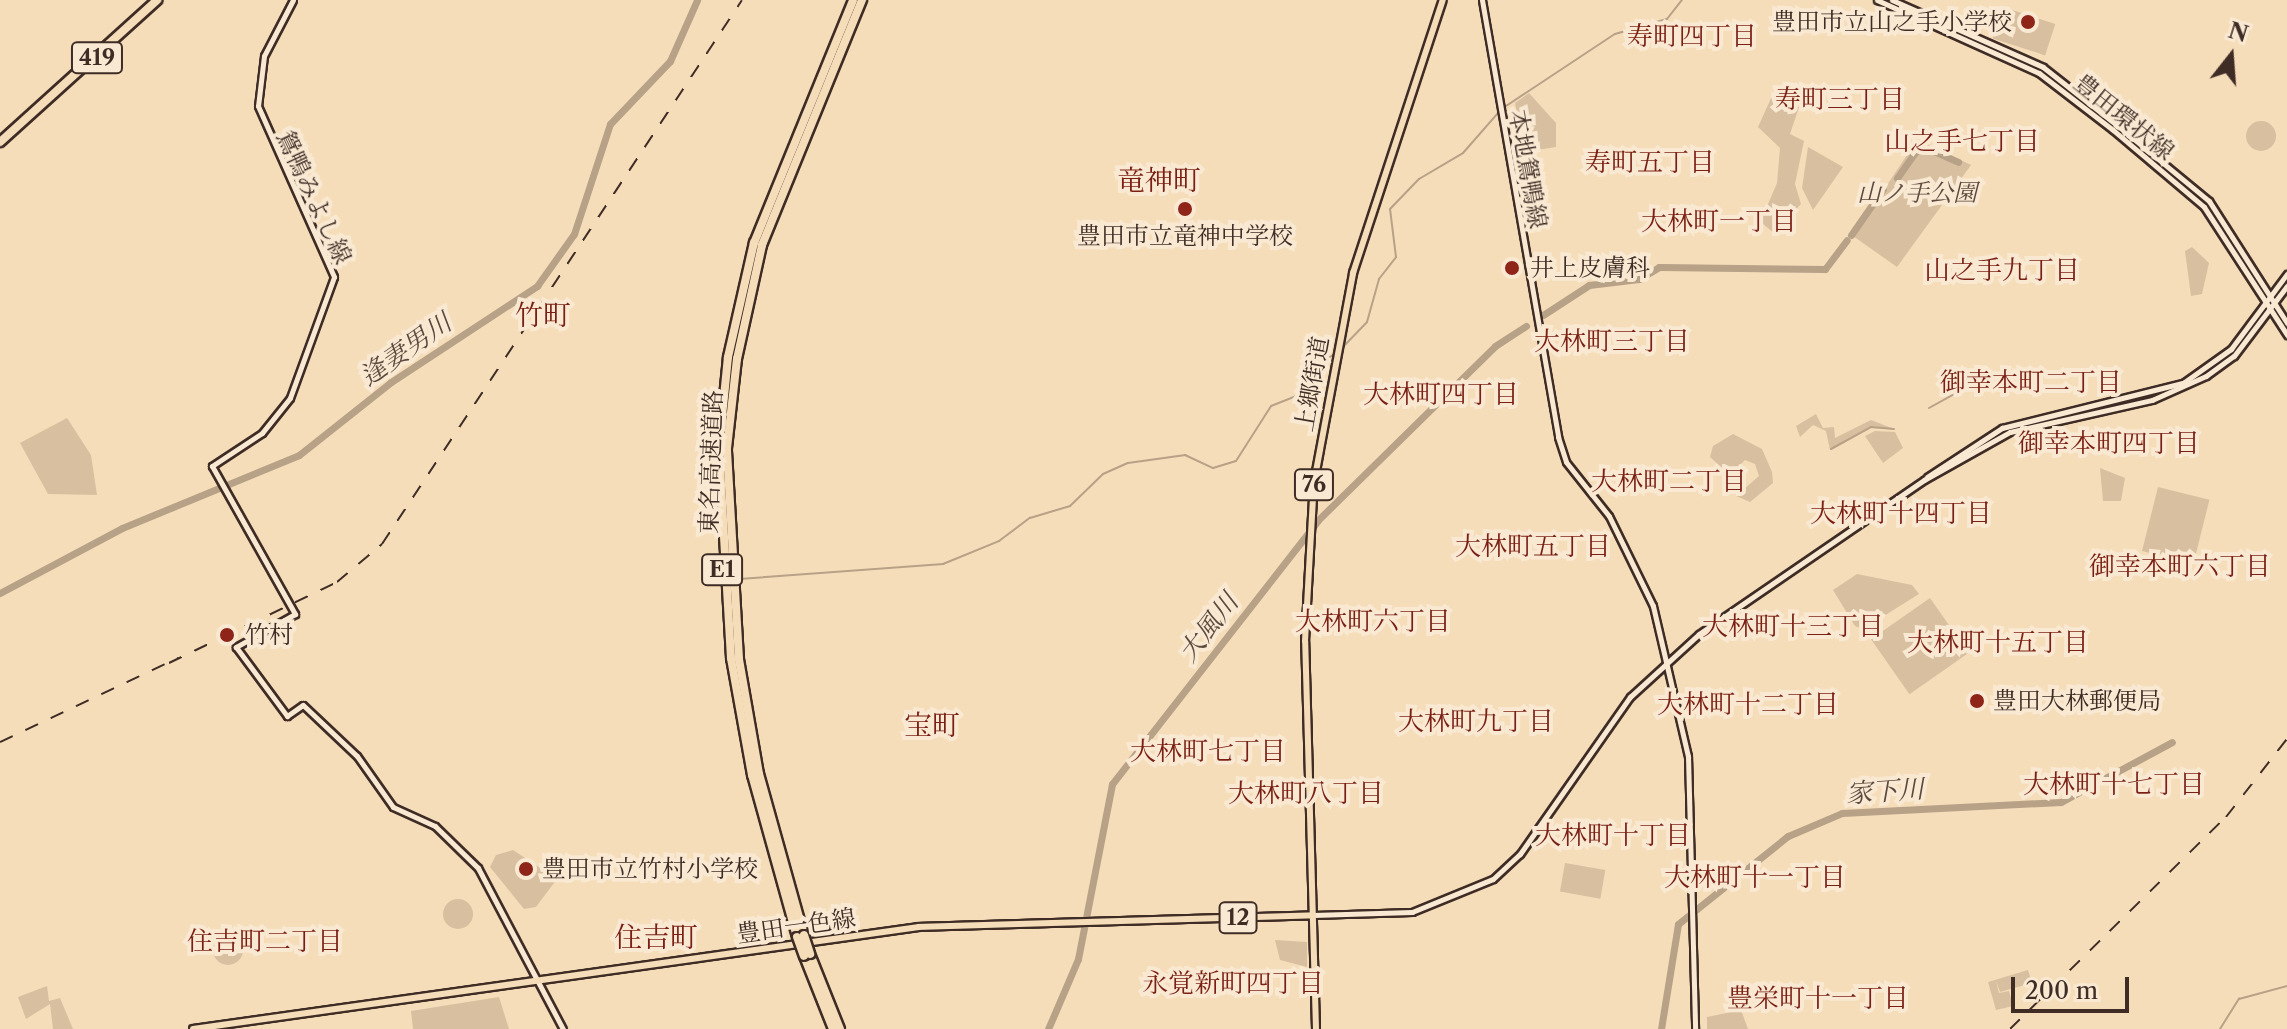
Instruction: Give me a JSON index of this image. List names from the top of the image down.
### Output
{
  "streets": {
    "highway": ["419", "東名高速道路", "E1"],
    "main road": [
      "豊田環状線",
      "本地鴛鴨線",
      "鴛鴨みよし線",
      "上郷街道",
      "76",
      "12",
      "豊田一色線"
    ]
  },
  "crossings": [
    ["鴛鴨みよし線", "豊田一色線"],
    ["上郷街道", "豊田一色線"]
  ],
  "districts": [
    "寿町四丁目",
    "寿町三丁目",
    "山之手七丁目",
    "寿町五丁目",
    "竜神町",
    "大林町一丁目",
    "山之手九丁目",
    "竹町",
    "大林町三丁目",
    "御幸本町二丁目",
    "大林町四丁目",
    "御幸本町四丁目",
    "大林町二丁目",
    "大林町十四丁目",
    "大林町五丁目",
    "御幸本町六丁目",
    "大林町六丁目",
    "大林町十三丁目",
    "大林町十五丁目",
    "大林町十二丁目",
    "大林町九丁目",
    "宝町",
    "大林町七丁目",
    "大林町十七丁目",
    "大林町八丁目",
    "大林町十丁目",
    "大林町十一丁目",
    "住吉町",
    "住吉町二丁目",
    "永覚新町四丁目",
    "豊栄町十一丁目"
  ],
  "water": ["逢妻男川", "大風川", "家下川"],
  "parks": ["山ノ手公園"],
  "places": [
    "豊田市立山之手小学校",
    "豊田市立竜神中学校",
    "井上皮膚科",
    "竹村",
    "豊田大林郵便局",
    "豊田市立竹村小学校"
  ],
  "scale_bar": "200 m",
  "north": "top"
}
